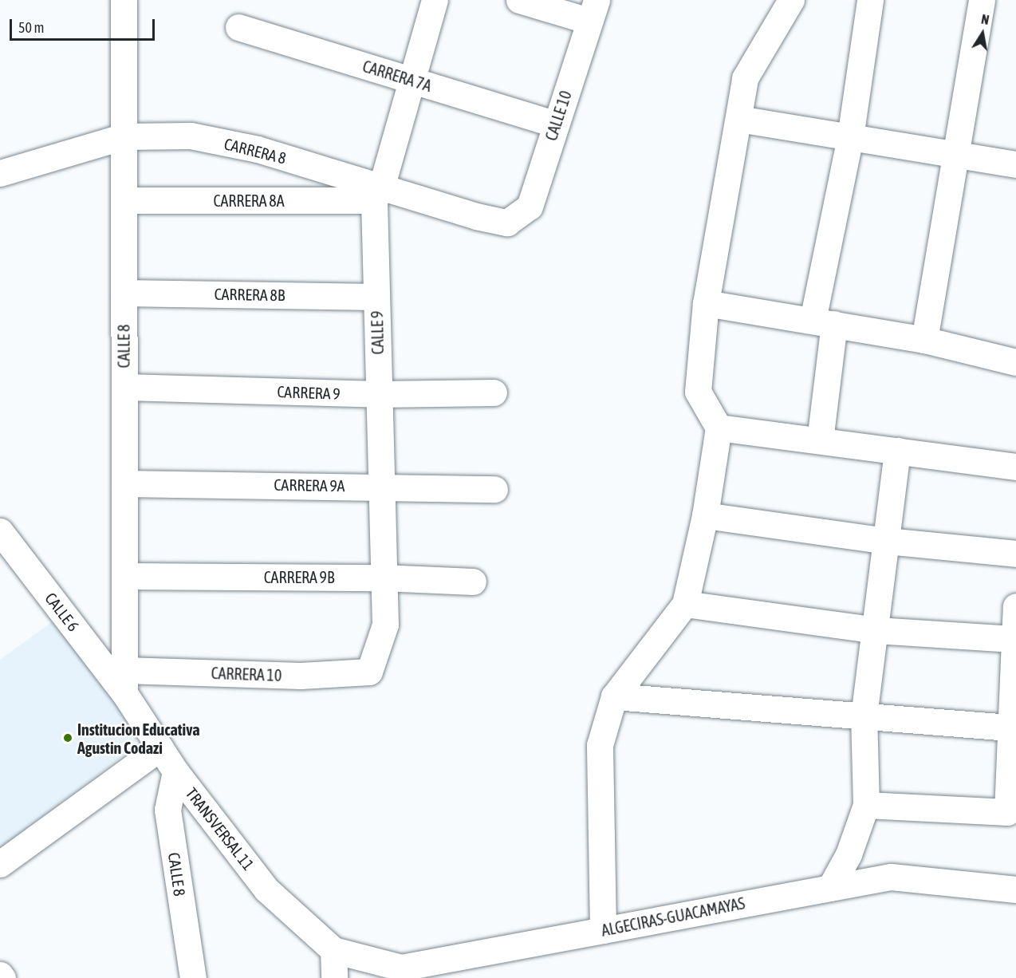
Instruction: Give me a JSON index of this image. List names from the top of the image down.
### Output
{
  "streets": {
    "street": [
      "CARRERA 7A",
      "CALLE 10",
      "CARRERA 8",
      "CARRERA 8A",
      "CARRERA 8B",
      "CALLE 9",
      "CALLE 8",
      "CARRERA 9",
      "CARRERA 9A",
      "CARRERA 9B",
      "CALLE 6",
      "CARRERA 10",
      "TRANSVERSAL 11",
      "ALGECIRAS-GUACAMAYAS"
    ]
  },
  "crossings": [
    ["CARRERA 7A", "CALLE 10"],
    ["CARRERA 7A", "CALLE 9"],
    ["CALLE 10", "CARRERA 8"],
    ["CARRERA 8", "CARRERA 8A"],
    ["CARRERA 8", "CALLE 9"],
    ["CARRERA 8", "CALLE 8"],
    ["CARRERA 8A", "CALLE 9"],
    ["CARRERA 8A", "CALLE 8"],
    ["CARRERA 8B", "CALLE 9"],
    ["CARRERA 8B", "CALLE 8"],
    ["CALLE 9", "CARRERA 9"],
    ["CALLE 9", "CARRERA 9A"],
    ["CALLE 9", "CARRERA 9B"],
    ["CALLE 9", "CARRERA 10"],
    ["CALLE 8", "CARRERA 9"],
    ["CALLE 8", "CARRERA 9A"],
    ["CALLE 8", "CARRERA 9B"],
    ["CALLE 8", "CALLE 6"],
    ["CALLE 8", "CARRERA 10"],
    ["CALLE 8", "TRANSVERSAL 11"],
    ["CALLE 6", "CARRERA 10"],
    ["CALLE 6", "TRANSVERSAL 11"],
    ["CARRERA 10", "TRANSVERSAL 11"],
    ["TRANSVERSAL 11", "ALGECIRAS-GUACAMAYAS"]
  ],
  "places": ["Institucion Educativa Agustin Codazi"],
  "scale_bar": "50 m",
  "north": "top"
}
